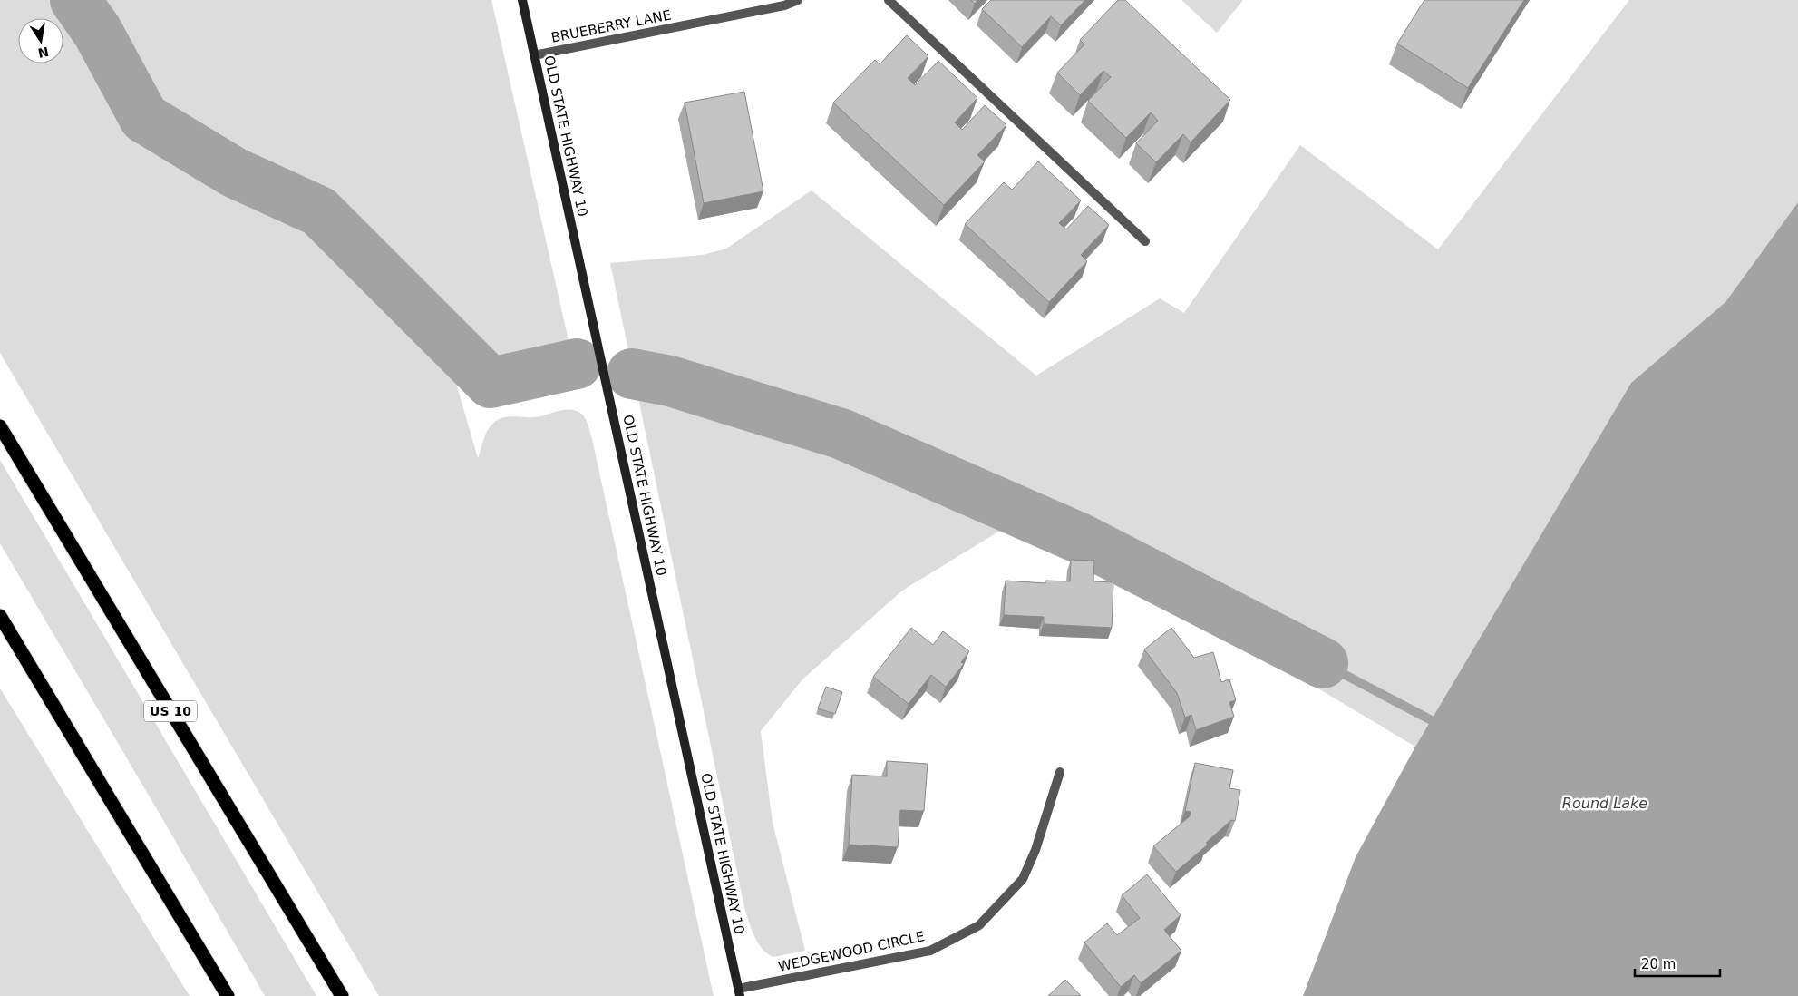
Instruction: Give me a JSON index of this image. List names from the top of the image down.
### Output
{
  "streets": {
    "highway": ["US 10"],
    "street": ["BRUEBERRY LANE", "OLD STATE HIGHWAY 10", "WEDGEWOOD CIRCLE"]
  },
  "crossings": [
    ["BRUEBERRY LANE", "OLD STATE HIGHWAY 10"],
    ["OLD STATE HIGHWAY 10", "WEDGEWOOD CIRCLE"]
  ],
  "water": ["Round Lake"],
  "scale_bar": "20 m",
  "north": "bottom"
}
